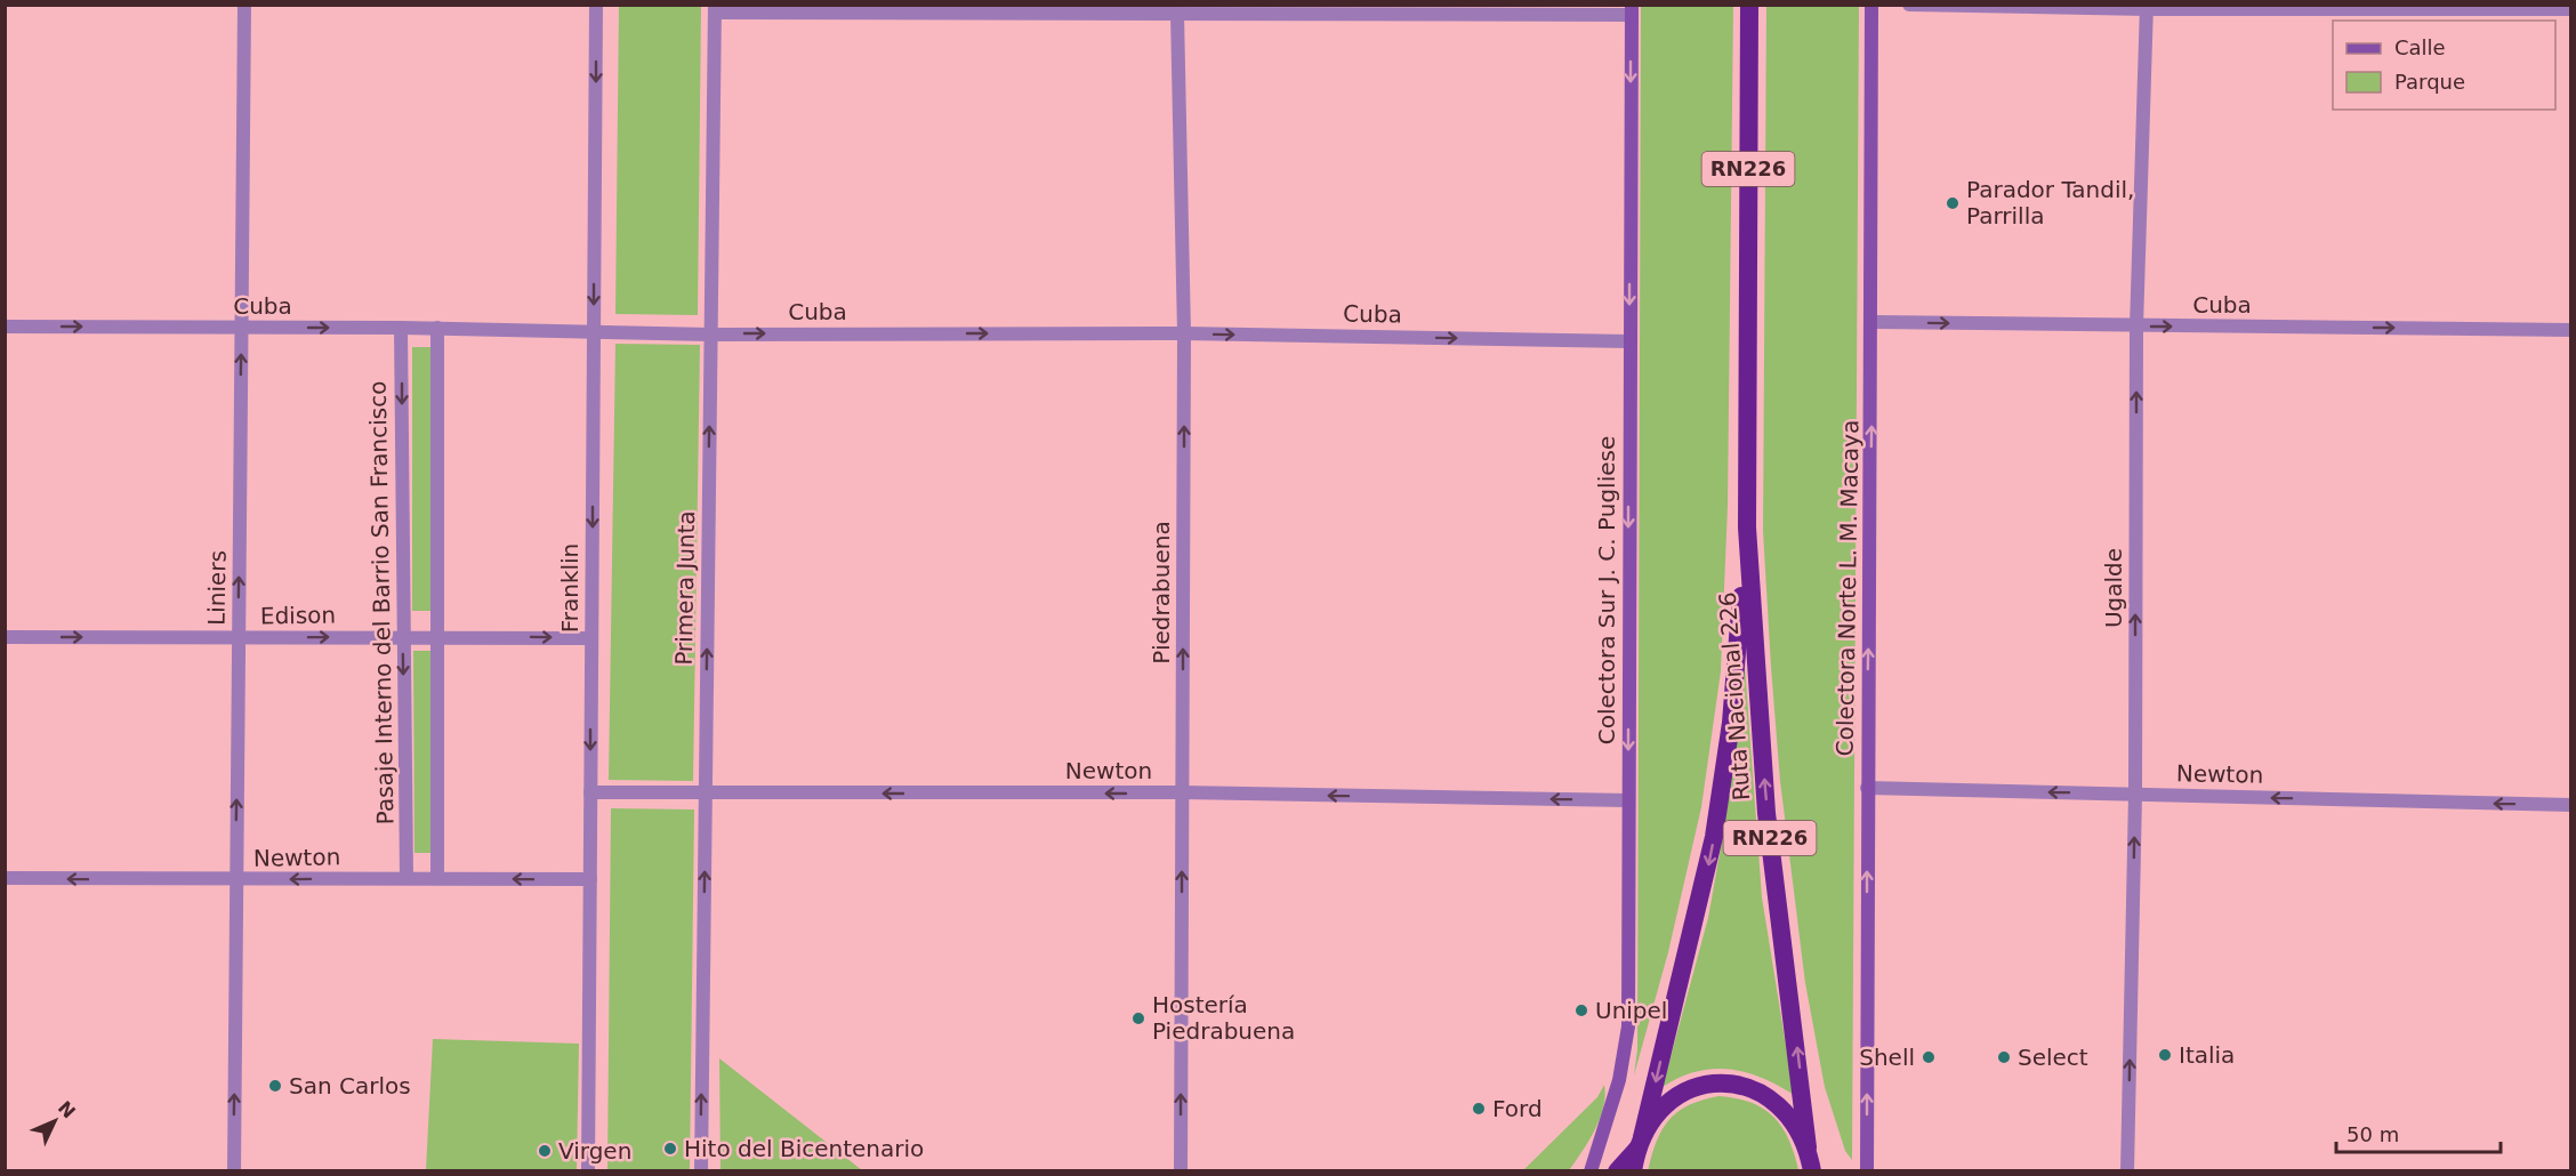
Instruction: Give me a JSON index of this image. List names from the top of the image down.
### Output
{
  "streets": {
    "highway": ["RN226", "Ruta Nacional 226"],
    "main road": ["Colectora Norte L. M. Macaya", "Colectora Sur J. C. Pugliese"],
    "street": [
      "Cuba",
      "Liniers",
      "Franklin",
      "Primera Junta",
      "Ugalde",
      "Piedrabuena",
      "Pasaje Interno del Barrio San Francisco",
      "Edison",
      "Newton"
    ]
  },
  "crossings": [
    ["Cuba", "Liniers"],
    ["Cuba", "Franklin"],
    ["Cuba", "Primera Junta"],
    ["Cuba", "Colectora Norte L. M. Macaya"],
    ["Cuba", "Ugalde"],
    ["Cuba", "Colectora Sur J. C. Pugliese"],
    ["Cuba", "Piedrabuena"],
    ["Cuba", "Pasaje Interno del Barrio San Francisco"],
    ["Liniers", "Edison"],
    ["Liniers", "Newton"],
    ["Franklin", "Edison"],
    ["Franklin", "Newton"],
    ["Primera Junta", "Newton"],
    ["Colectora Norte L. M. Macaya", "Newton"],
    ["Ugalde", "Newton"],
    ["Colectora Sur J. C. Pugliese", "Newton"],
    ["Piedrabuena", "Newton"],
    ["Pasaje Interno del Barrio San Francisco", "Edison"],
    ["Pasaje Interno del Barrio San Francisco", "Newton"]
  ],
  "one_way": [
    "Cuba",
    "Liniers",
    "Franklin",
    "Primera Junta",
    "Colectora Norte L. M. Macaya",
    "Ugalde",
    "Colectora Sur J. C. Pugliese",
    "Piedrabuena",
    "Edison",
    "Newton"
  ],
  "places": [
    "Parador Tandil, Parrilla",
    "Unipel",
    "Hostería Piedrabuena",
    "Italia",
    "Shell",
    "Select",
    "San Carlos",
    "Ford",
    "Hito del Bicentenario",
    "Virgen"
  ],
  "legend": ["Calle", "Parque"],
  "scale_bar": "50 m",
  "north": "top right"
}
